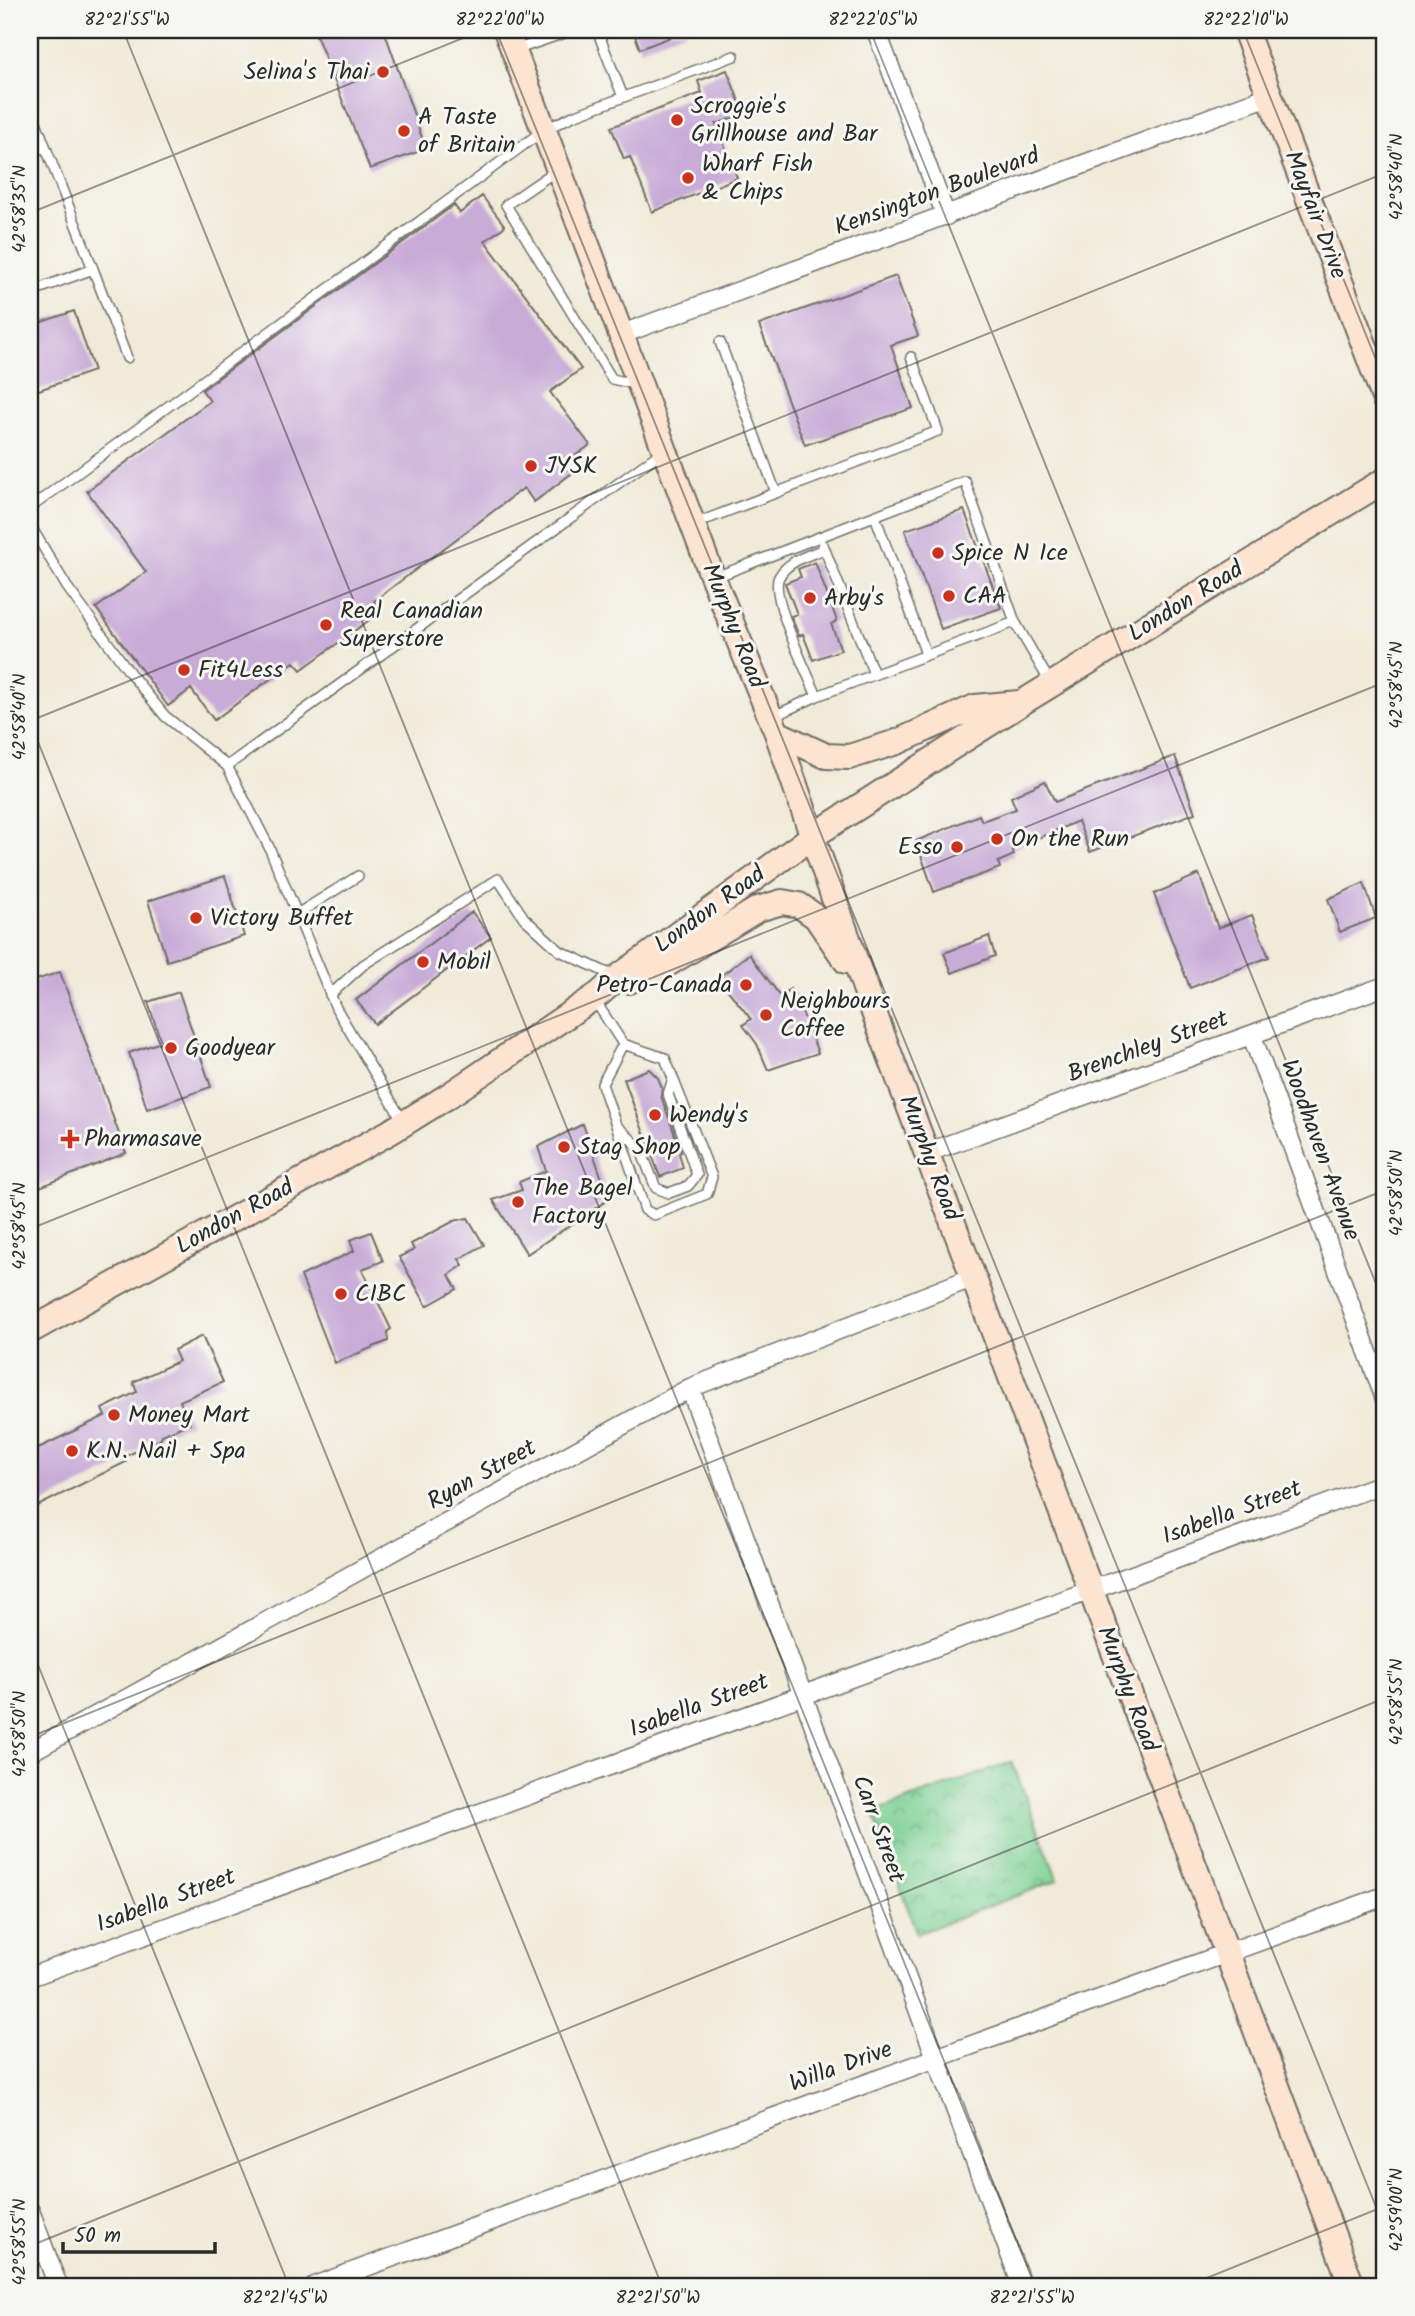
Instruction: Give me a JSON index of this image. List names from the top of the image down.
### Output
{
  "streets": {
    "street": [
      "Kensington Boulevard",
      "Mayfair Drive",
      "London Road",
      "Murphy Road",
      "Brenchley Street",
      "Woodhaven Avenue",
      "Ryan Street",
      "Isabella Street",
      "Carr Street",
      "Willa Drive"
    ]
  },
  "crossings": [
    ["Kensington Boulevard", "Mayfair Drive"],
    ["Kensington Boulevard", "Murphy Road"],
    ["London Road", "Murphy Road"],
    ["Murphy Road", "Brenchley Street"],
    ["Murphy Road", "Ryan Street"],
    ["Murphy Road", "Isabella Street"],
    ["Murphy Road", "Willa Drive"],
    ["Brenchley Street", "Woodhaven Avenue"],
    ["Ryan Street", "Carr Street"],
    ["Isabella Street", "Carr Street"],
    ["Carr Street", "Willa Drive"]
  ],
  "places": {
    "other": [
      "Selina's Thai",
      "Scroggie's Grillhouse and Bar",
      "A Taste of Britain",
      "Wharf Fish & Chips",
      "JYSK",
      "Spice N Ice",
      "CAA",
      "Arby's",
      "Real Canadian Superstore",
      "Fit4Less",
      "On the Run",
      "Esso",
      "Victory Buffet",
      "Mobil",
      "Petro-Canada",
      "Neighbours Coffee",
      "Goodyear",
      "Wendy's",
      "Stag Shop",
      "The Bagel Factory",
      "CIBC",
      "Money Mart",
      "K.N. Nail + Spa"
    ],
    "health": ["Pharmasave"]
  },
  "scale_bar": "50 m",
  "coordinates": [
    "82°21'55\"W",
    "82°22'00\"W",
    "82°22'05\"W",
    "82°22'10\"W",
    "42°58'40\"N",
    "42°58'35\"N",
    "42°58'45\"N",
    "42°58'50\"N",
    "42°58'55\"N",
    "42°59'00\"N",
    "82°21'45\"W",
    "82°21'50\"W"
  ]
}
